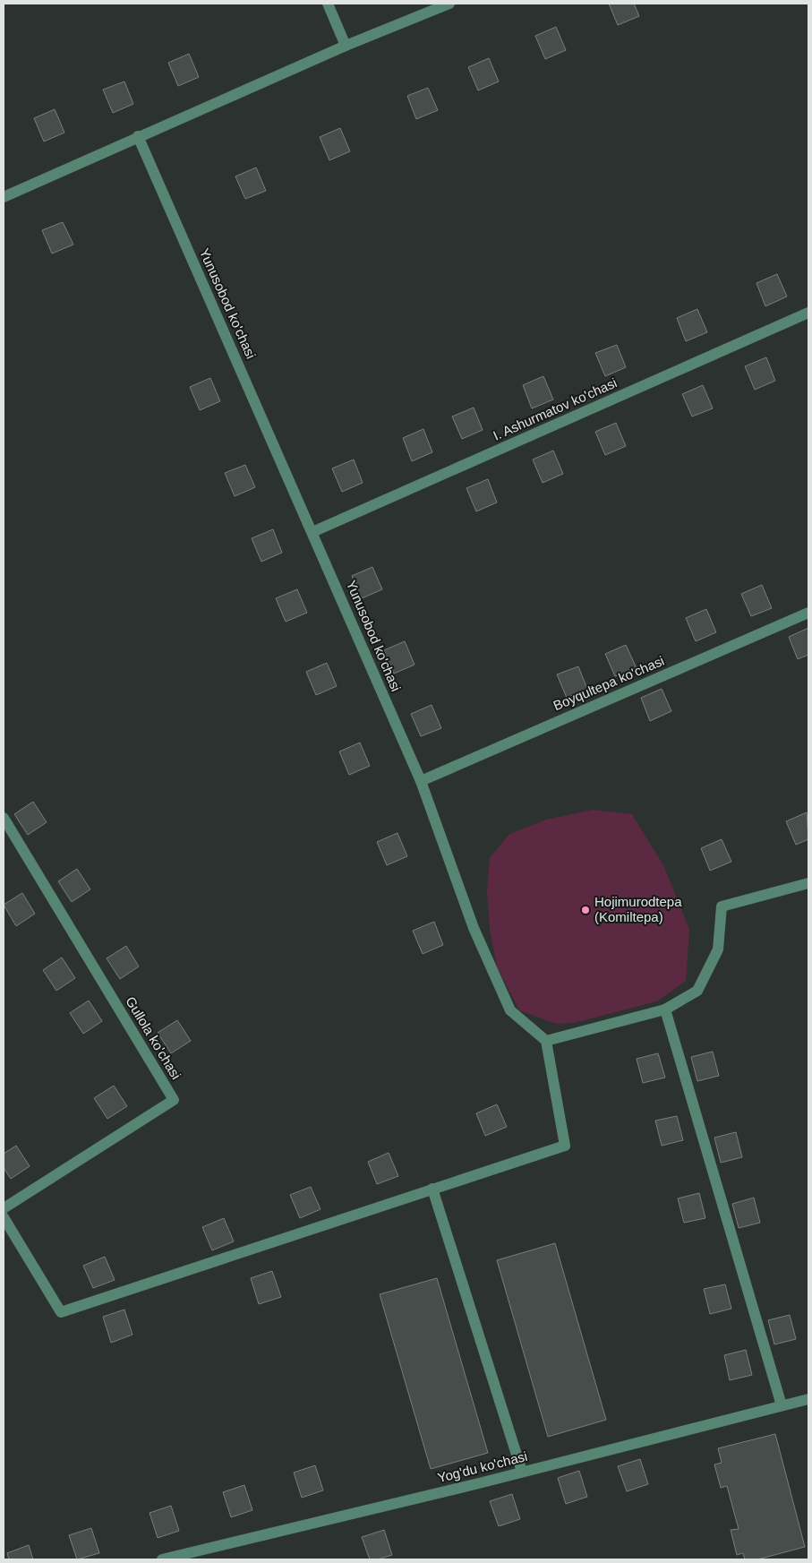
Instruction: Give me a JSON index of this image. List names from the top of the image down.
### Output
{
  "streets": {
    "street": [
      "Yunusobod ko'chasi",
      "I. Ashurmatov ko'chasi",
      "Boyqultepa ko'chasi",
      "Gullola ko'chasi",
      "Yog'du ko'chasi"
    ]
  },
  "crossings": [
    ["Yunusobod ko'chasi", "I. Ashurmatov ko'chasi"],
    ["Yunusobod ko'chasi", "Boyqultepa ko'chasi"]
  ],
  "places": ["Hojimurodtepa (Komiltepa)"]
}
